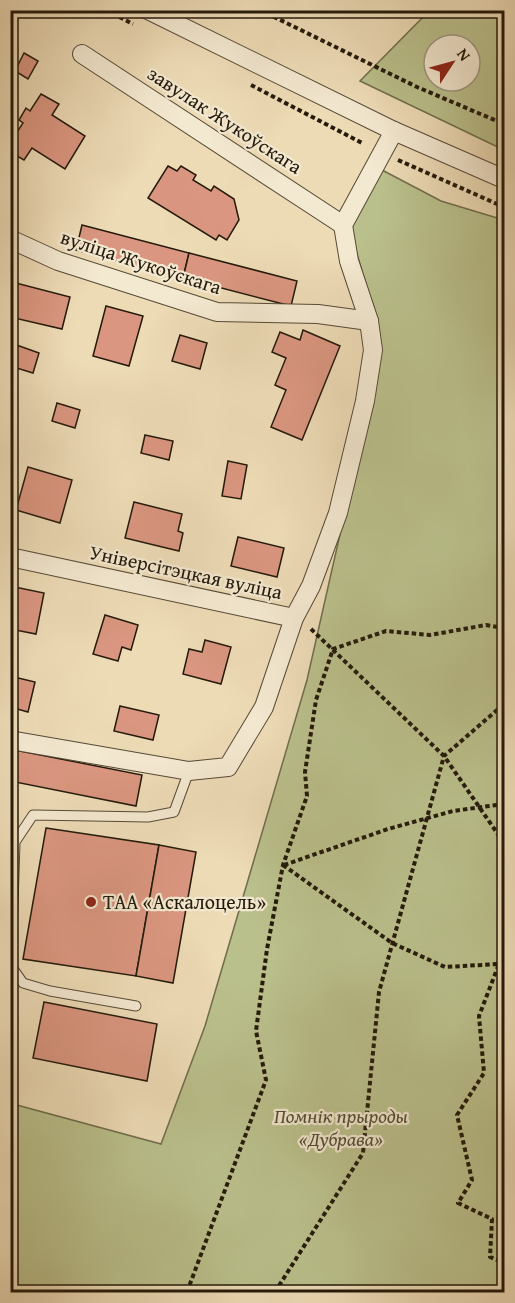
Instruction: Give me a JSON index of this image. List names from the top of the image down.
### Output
{
  "streets": {
    "street": ["завулак Жукоўскага", "вуліца Жукоўскага", "Універсітэцкая вуліца"]
  },
  "parks": ["Помнік прыроды «Дубрава»"],
  "places": ["ТАА «Аскалоцель»"],
  "north": "top right"
}
